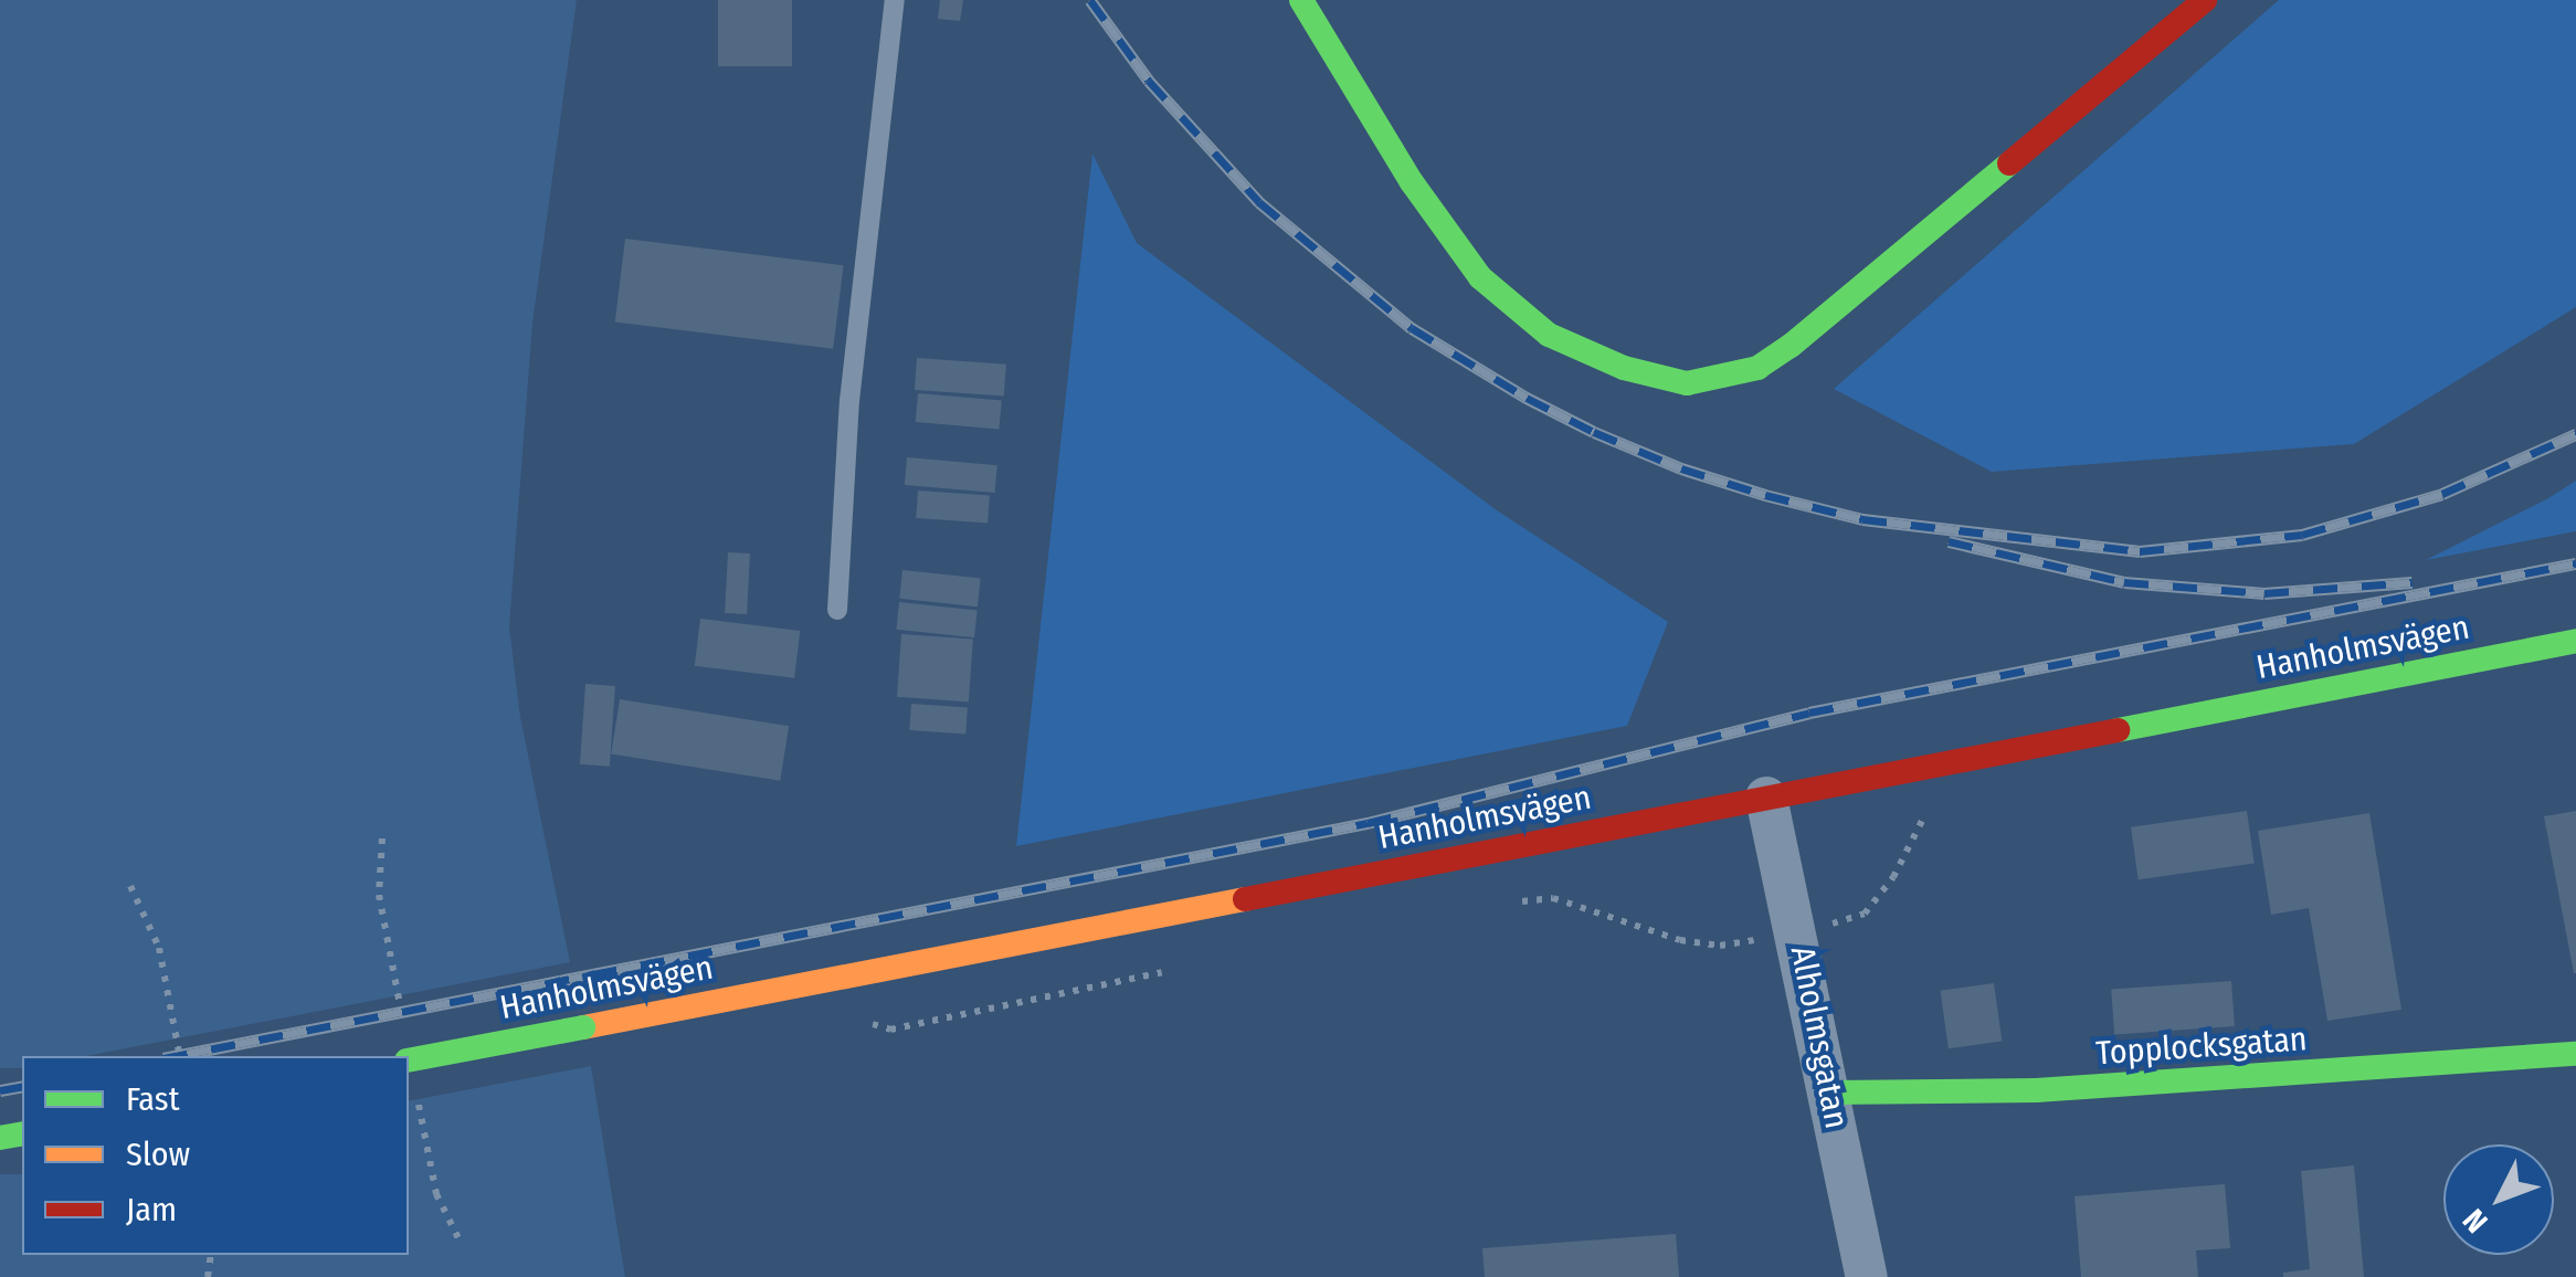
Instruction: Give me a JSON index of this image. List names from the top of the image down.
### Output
{
  "streets": {
    "street": ["Hanholmsvägen", "Alholmsgatan", "Topplocksgatan"]
  },
  "crossings": [
    ["Hanholmsvägen", "Alholmsgatan"],
    ["Alholmsgatan", "Topplocksgatan"]
  ],
  "legend": ["Fast", "Slow", "Jam"],
  "north": "bottom left"
}
